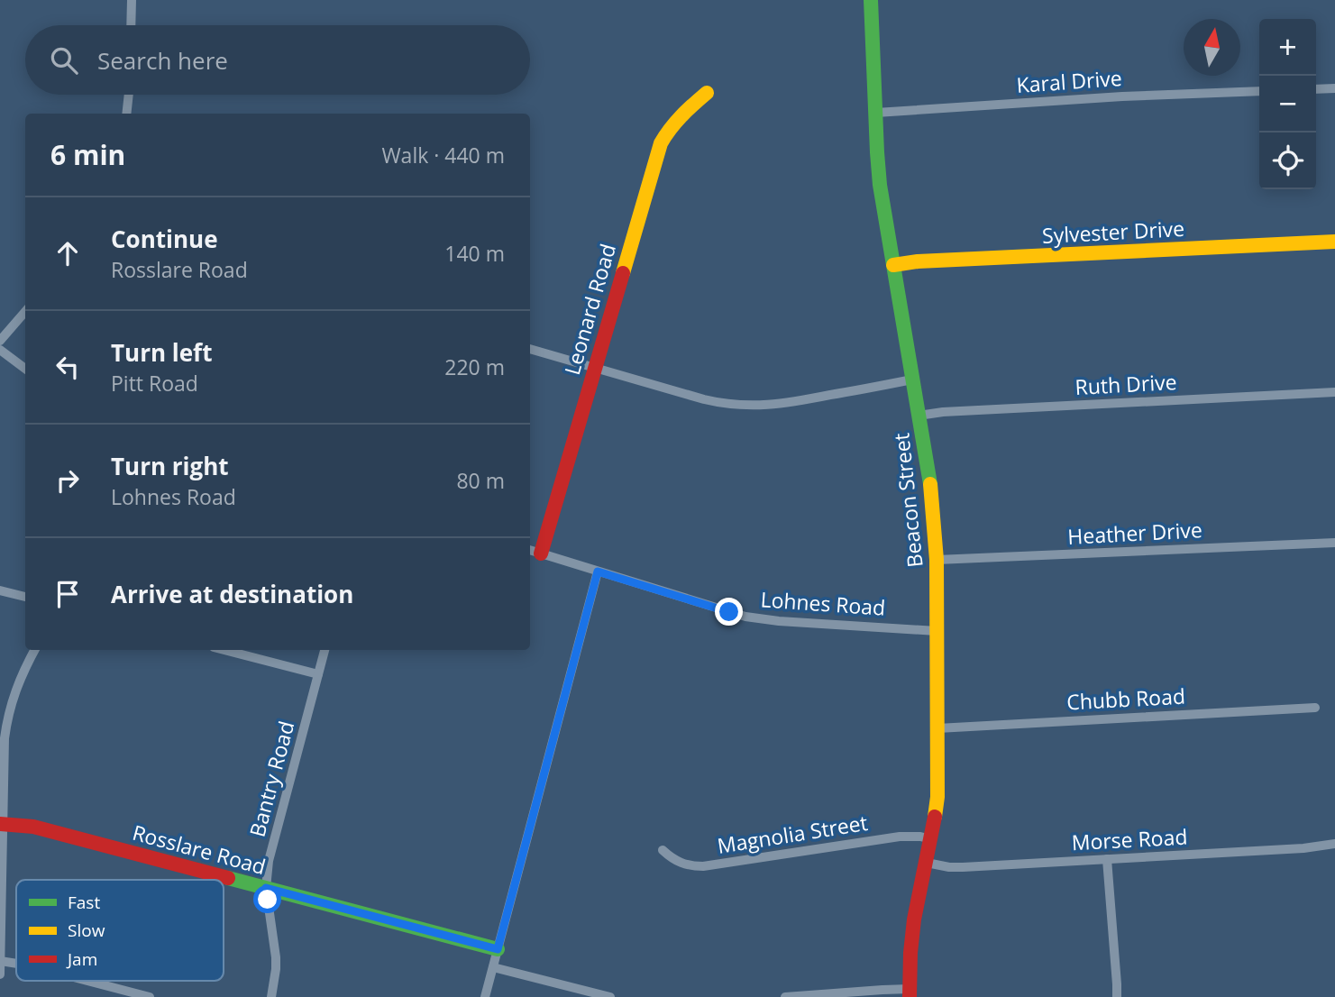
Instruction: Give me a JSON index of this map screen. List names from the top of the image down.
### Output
{
  "streets": {
    "street": [
      "Karal Drive",
      "Sylvester Drive",
      "Leonard Road",
      "Ruth Drive",
      "Beacon Street",
      "Heather Drive",
      "Lohnes Road",
      "Chubb Road",
      "Bantry Road",
      "Magnolia Street",
      "Morse Road",
      "Rosslare Road"
    ]
  },
  "crossings": [
    ["Karal Drive", "Beacon Street"],
    ["Sylvester Drive", "Beacon Street"],
    ["Leonard Road", "Lohnes Road"],
    ["Ruth Drive", "Beacon Street"],
    ["Beacon Street", "Heather Drive"],
    ["Beacon Street", "Lohnes Road"],
    ["Beacon Street", "Chubb Road"],
    ["Beacon Street", "Magnolia Street"],
    ["Beacon Street", "Morse Road"],
    ["Bantry Road", "Rosslare Road"]
  ],
  "legend": ["Fast", "Slow", "Jam"],
  "north": "top",
  "page": {
    "map_buttons": ["+", "−"],
    "search": "Search here",
    "heading": ["6 min", "Walk · 440 m"],
    "list": [
      ["Continue", "Rosslare Road", "140 m"],
      ["Turn left", "Pitt Road", "220 m"],
      ["Turn right", "Lohnes Road", "80 m"],
      "Arrive at destination"
    ]
  }
}
